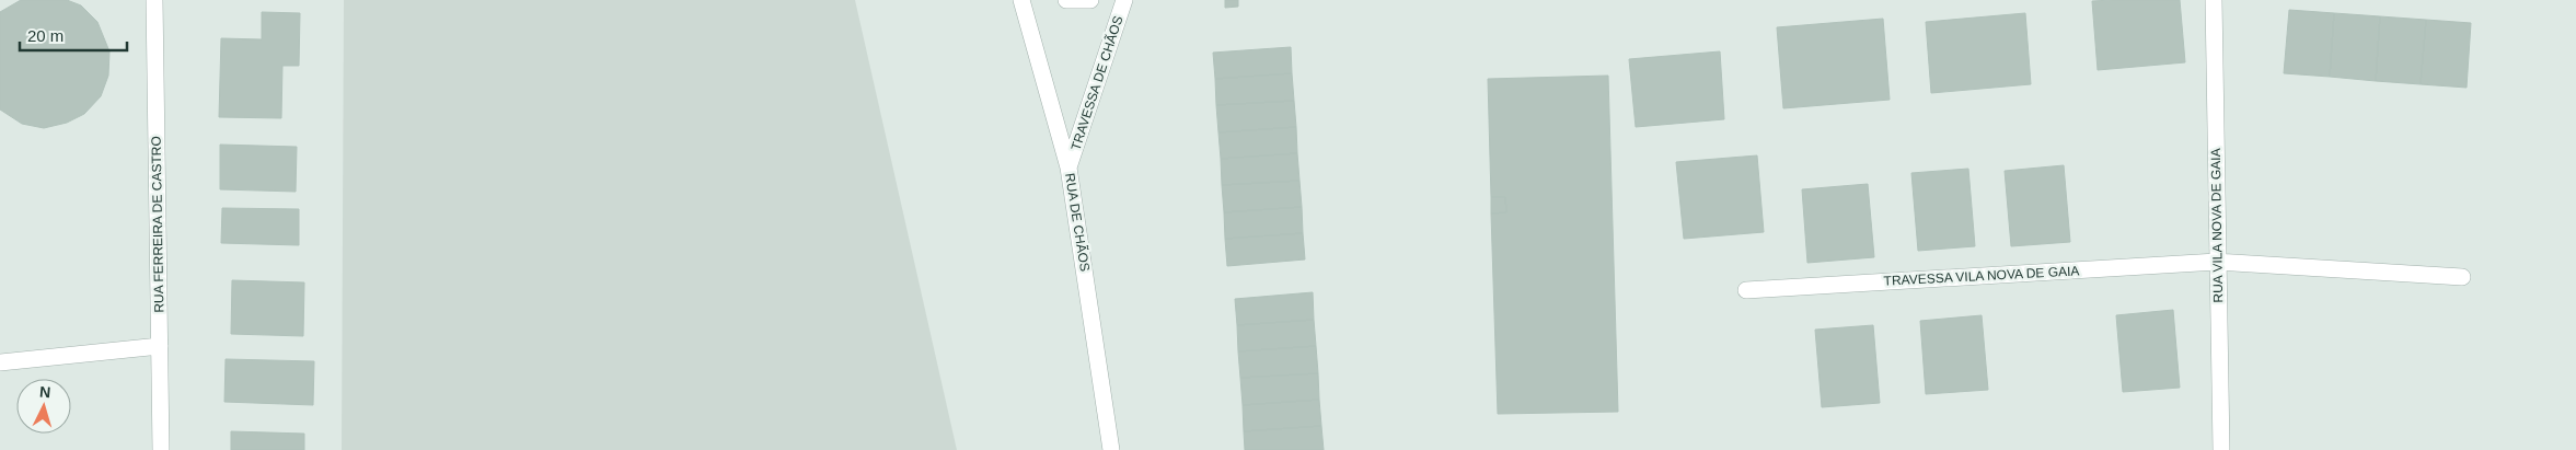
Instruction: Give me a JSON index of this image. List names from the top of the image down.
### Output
{
  "streets": {
    "street": [
      "TRAVESSA DE CHÃOS",
      "RUA DE CHÃOS",
      "RUA FERREIRA DE CASTRO",
      "RUA VILA NOVA DE GAIA",
      "TRAVESSA VILA NOVA DE GAIA"
    ]
  },
  "crossings": [
    ["TRAVESSA DE CHÃOS", "RUA DE CHÃOS"],
    ["RUA VILA NOVA DE GAIA", "TRAVESSA VILA NOVA DE GAIA"]
  ],
  "scale_bar": "20 m",
  "north": "top"
}
